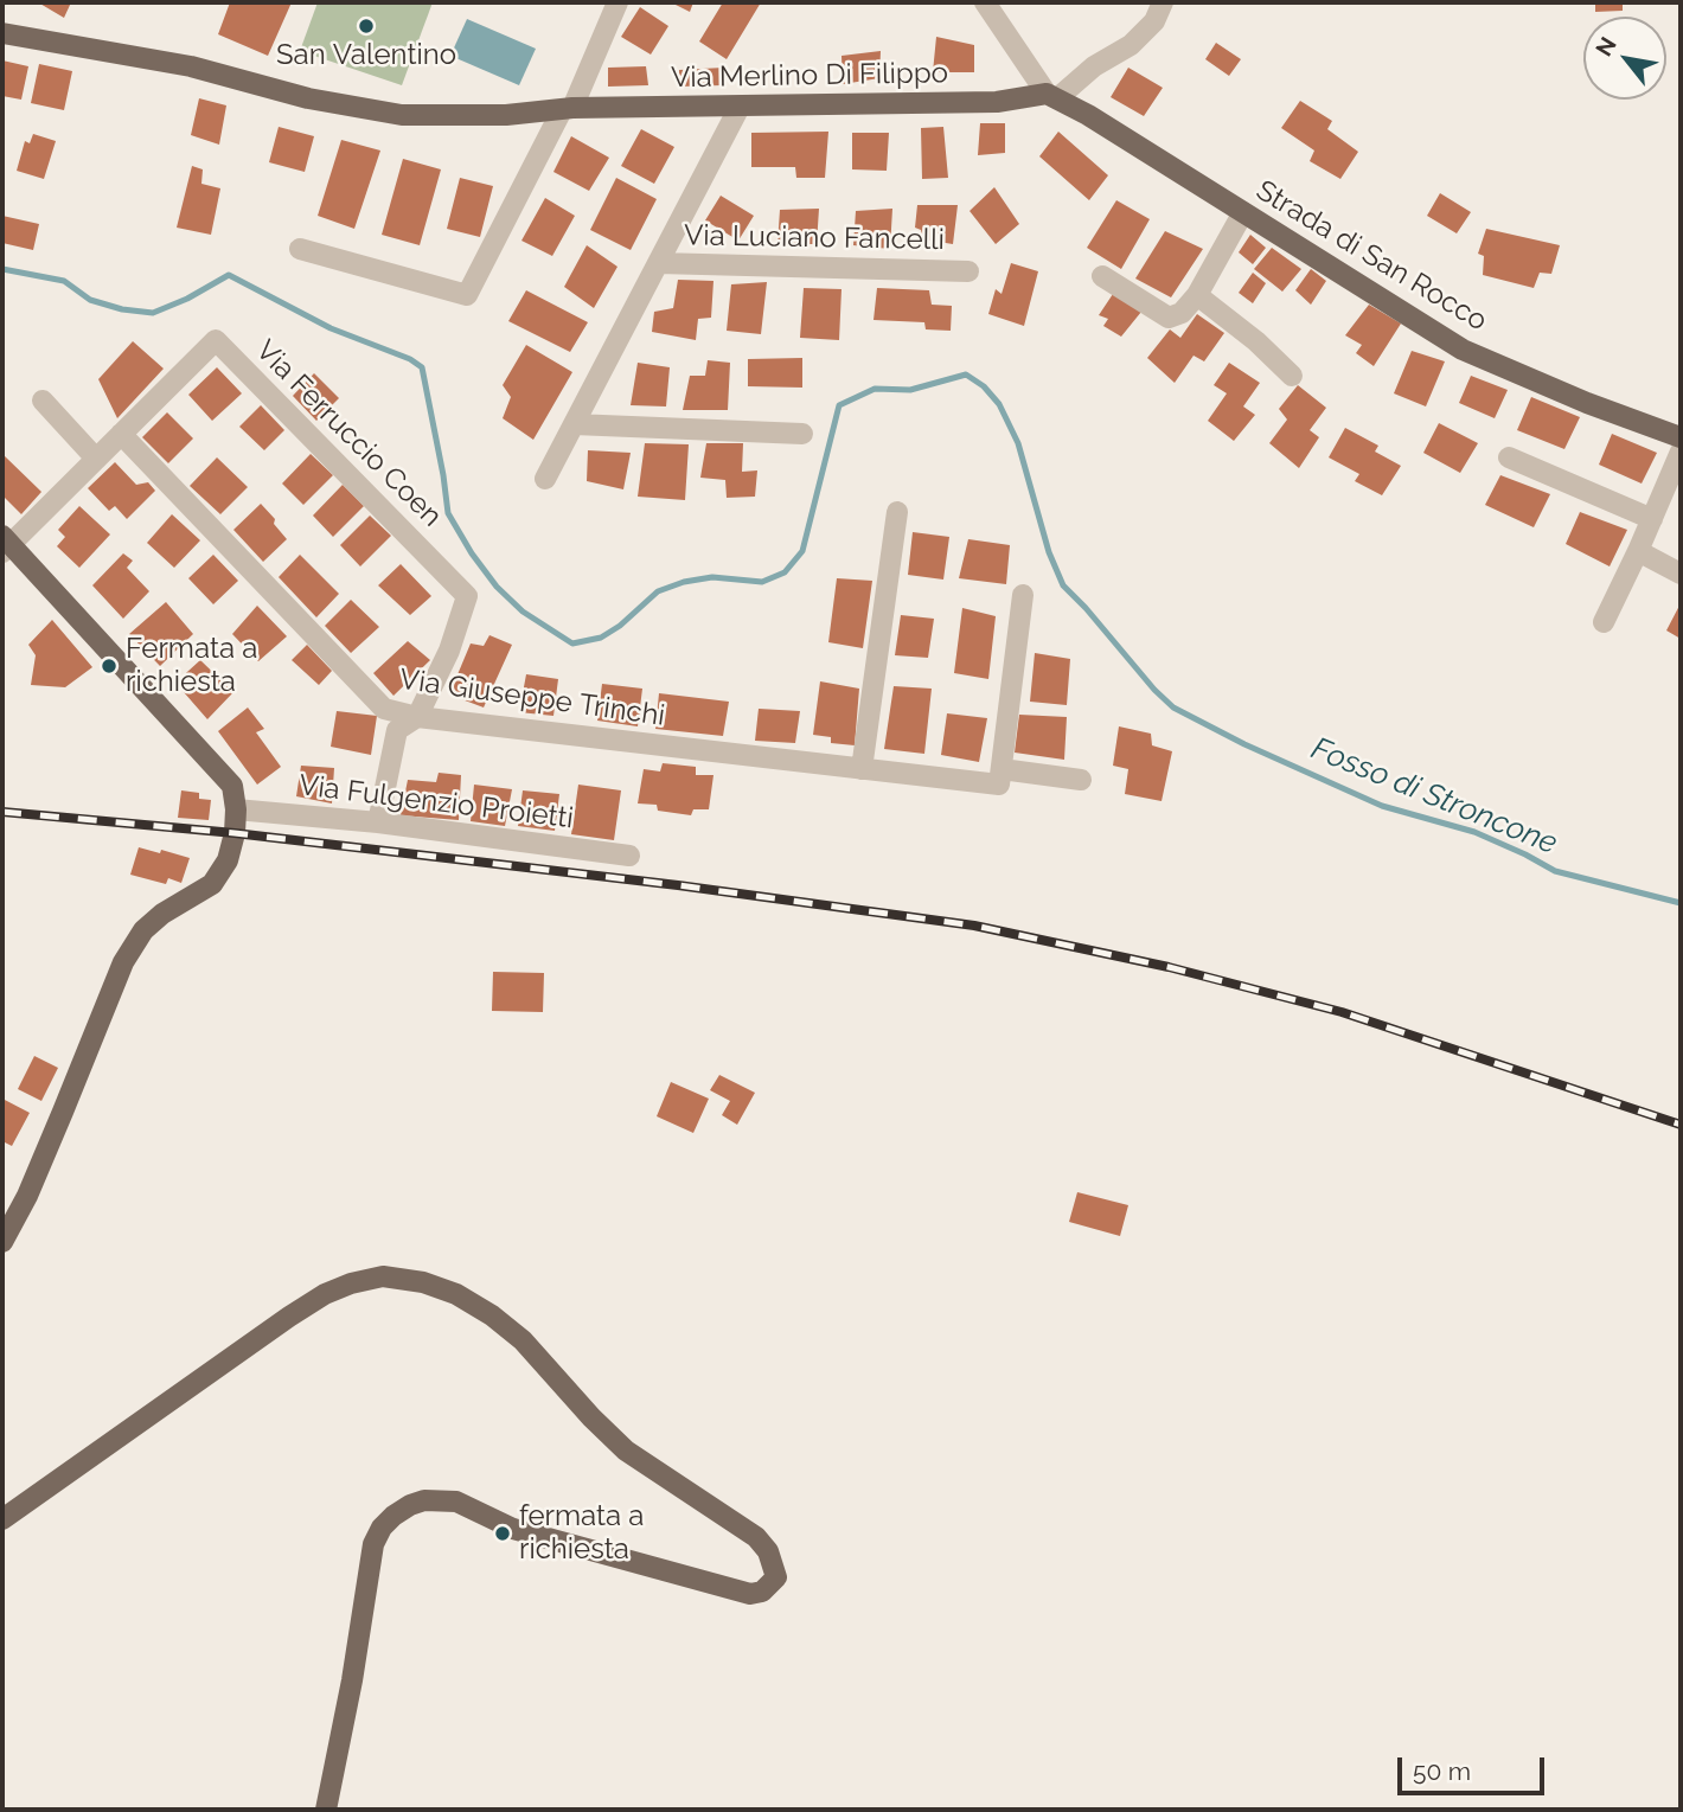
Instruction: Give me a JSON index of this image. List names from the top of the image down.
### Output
{
  "streets": {
    "main road": ["Via Merlino Di Filippo", "Strada di San Rocco"],
    "street": [
      "Via Luciano Fancelli",
      "Via Ferruccio Coen",
      "Via Giuseppe Trinchi",
      "Via Fulgenzio Proietti"
    ]
  },
  "crossings": [
    ["Via Merlino Di Filippo", "Strada di San Rocco"],
    ["Via Ferruccio Coen", "Via Giuseppe Trinchi"],
    ["Via Ferruccio Coen", "Via Fulgenzio Proietti"]
  ],
  "water": ["Fosso di Stroncone"],
  "places": ["San Valentino", "Fermata a richiesta", "fermata a richiesta"],
  "scale_bar": "50 m",
  "north": "top left"
}
